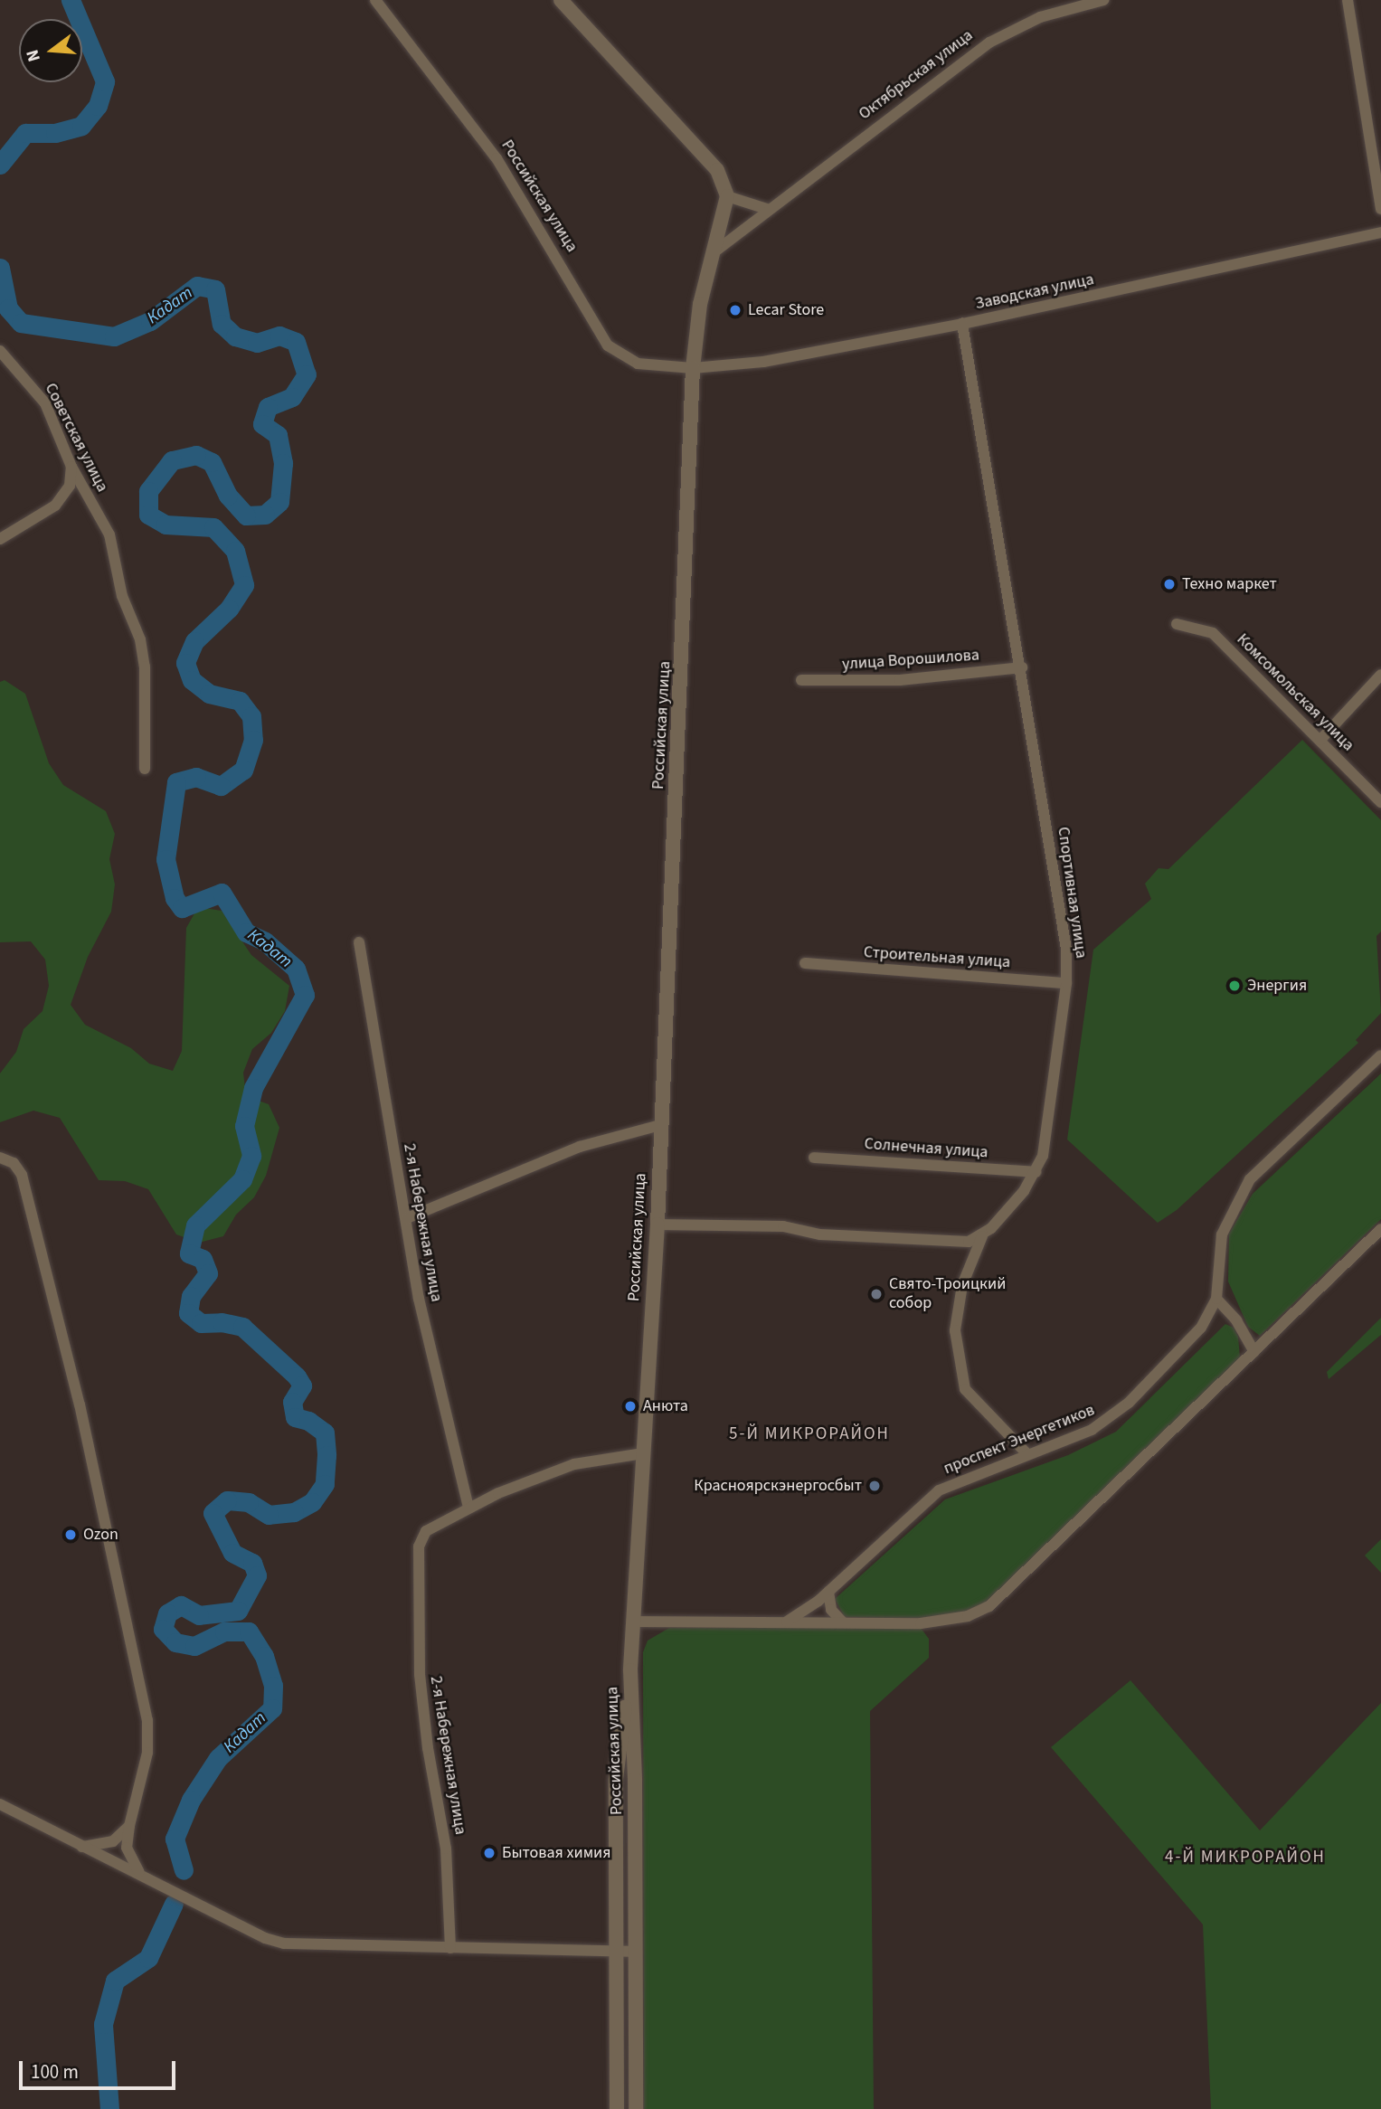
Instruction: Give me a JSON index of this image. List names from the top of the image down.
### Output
{
  "streets": {
    "street": [
      "Октябрьская улица",
      "Российская улица",
      "Заводская улица",
      "Советская улица",
      "улица Ворошилова",
      "Комсомольская улица",
      "Спортивная улица",
      "Строительная улица",
      "Солнечная улица",
      "2-я Набережная улица",
      "проспект Энергетиков"
    ]
  },
  "crossings": [
    ["Октябрьская улица", "Российская улица"],
    ["Российская улица", "Заводская улица"],
    ["Заводская улица", "Спортивная улица"],
    ["улица Ворошилова", "Спортивная улица"],
    ["Спортивная улица", "Строительная улица"],
    ["Спортивная улица", "Солнечная улица"],
    ["Спортивная улица", "проспект Энергетиков"]
  ],
  "districts": ["5-Й МИКРОРАЙОН", "4-Й МИКРОРАЙОН"],
  "water": ["Кадат"],
  "places": [
    "Lecar Store",
    "Техно маркет",
    "Энергия",
    "Свято-Троицкий собор",
    "Анюта",
    "Красноярскэнергосбыт",
    "Ozon",
    "Бытовая химия"
  ],
  "scale_bar": "100 m",
  "north": "left"
}
